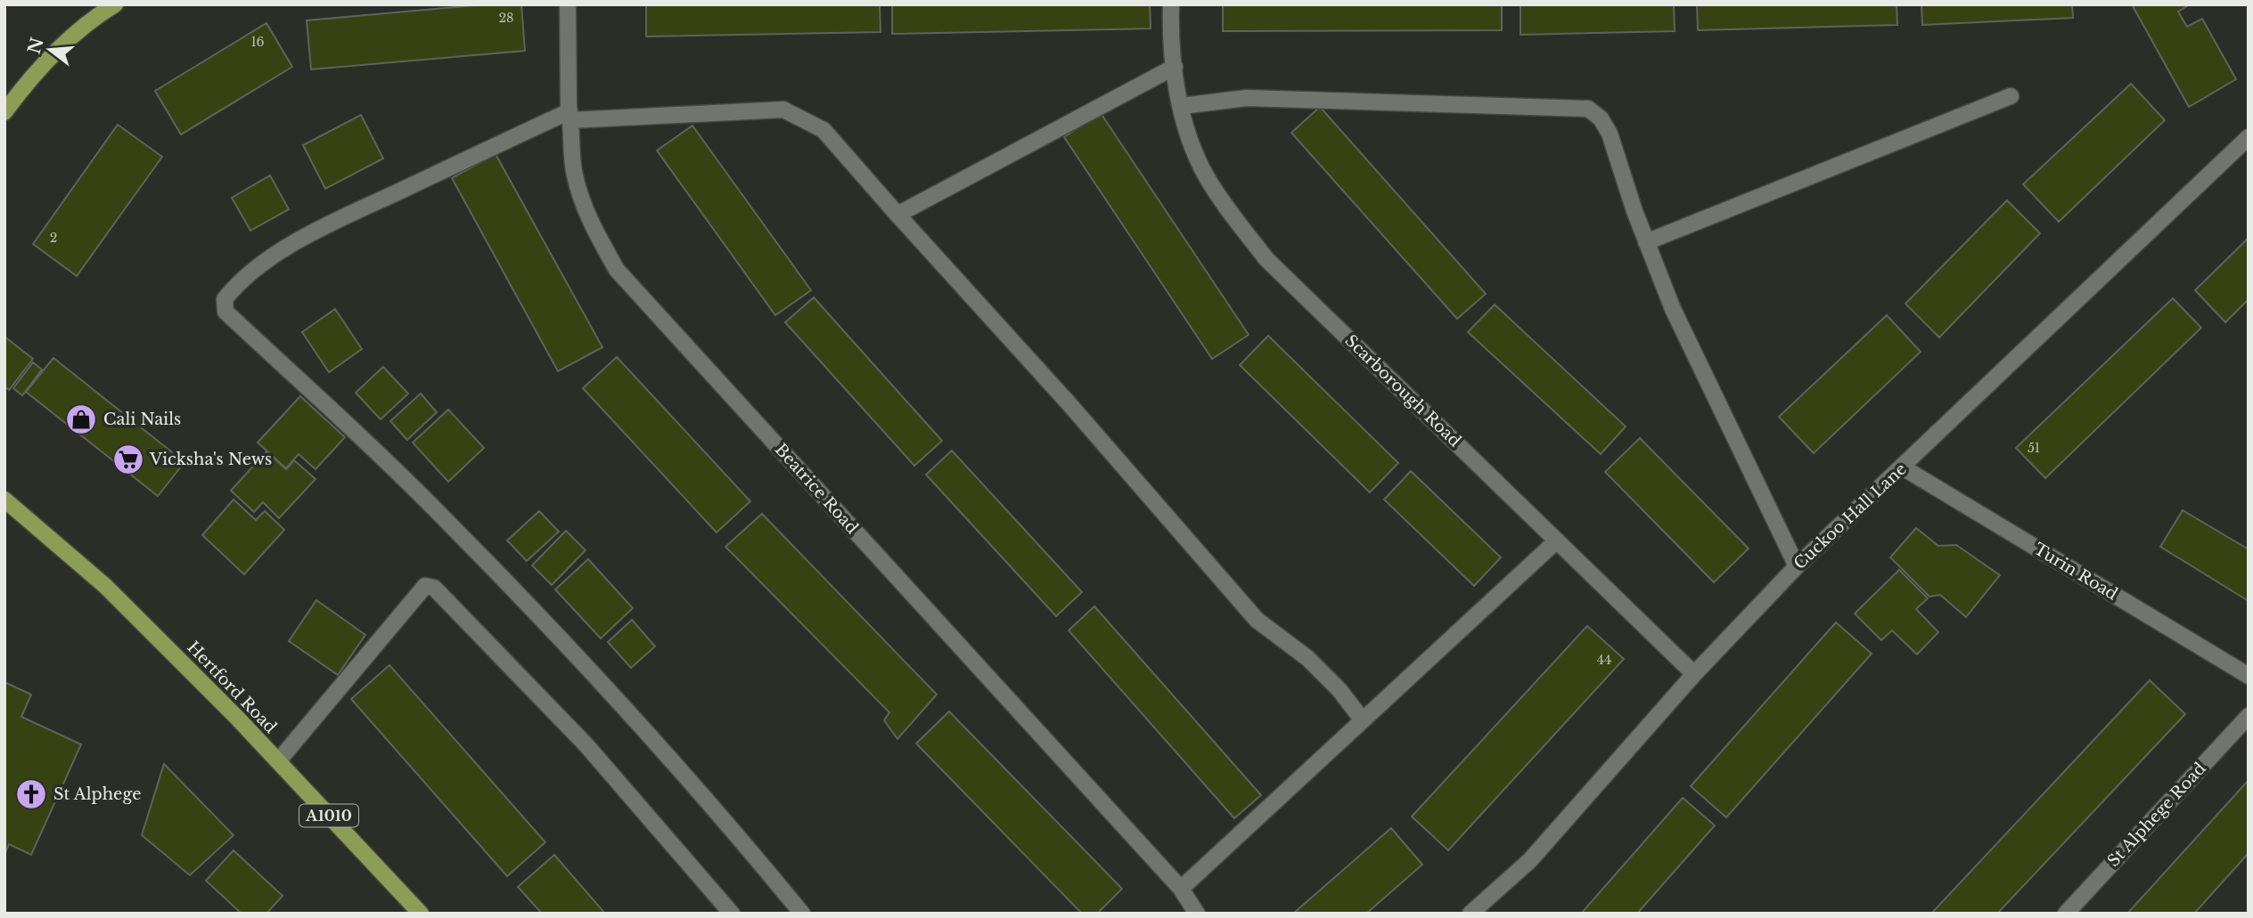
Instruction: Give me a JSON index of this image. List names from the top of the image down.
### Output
{
  "streets": {
    "main road": ["Hertford Road", "A1010"],
    "street": [
      "Scarborough Road",
      "Beatrice Road",
      "Cuckoo Hall Lane",
      "Turin Road",
      "St Alphege Road"
    ]
  },
  "crossings": [
    ["Scarborough Road", "Cuckoo Hall Lane"],
    ["Cuckoo Hall Lane", "Turin Road"]
  ],
  "places": {
    "shop": ["Cali Nails"],
    "supermarket": ["Vicksha's News"],
    "church": ["St Alphege"]
  },
  "house_numbers": [
    "28",
    "16",
    "2",
    "51",
    "44"
  ],
  "north": "left"
}
